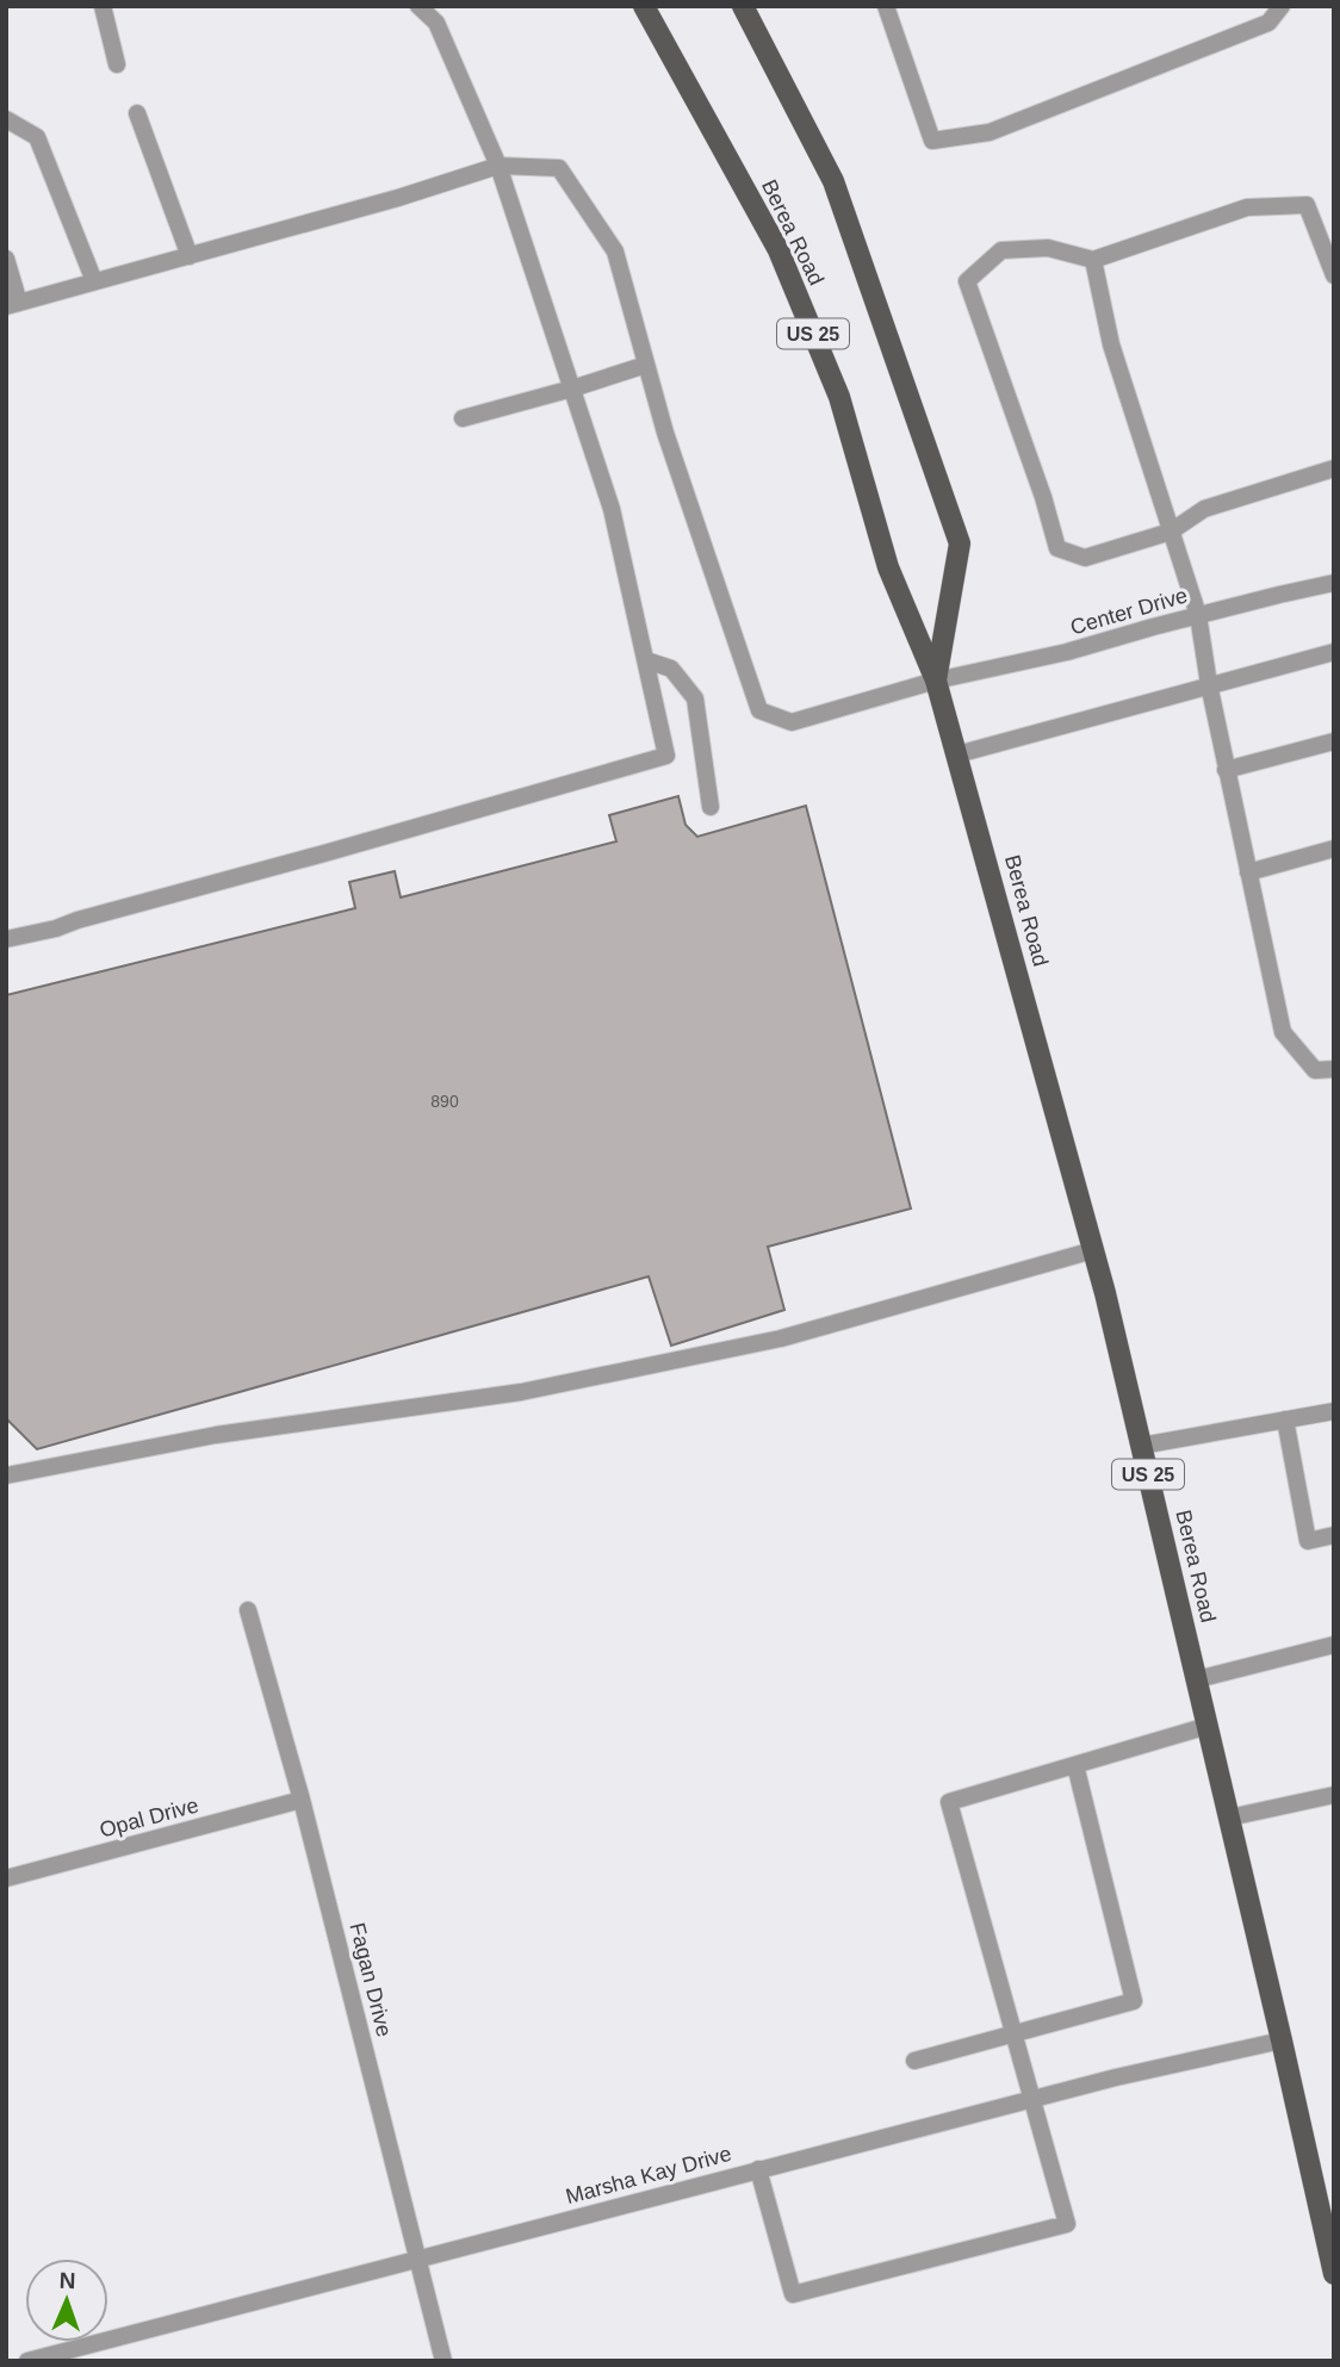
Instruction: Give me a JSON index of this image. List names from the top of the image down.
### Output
{
  "streets": {
    "main road": ["Berea Road", "US 25"],
    "street": [
      "Center Drive",
      "Opal Drive",
      "Fagan Drive",
      "Marsha Kay Drive"
    ]
  },
  "crossings": [
    ["Berea Road", "Center Drive"],
    ["Berea Road", "Marsha Kay Drive"],
    ["Opal Drive", "Fagan Drive"],
    ["Fagan Drive", "Marsha Kay Drive"]
  ],
  "house_numbers": ["890"],
  "north": "top"
}
